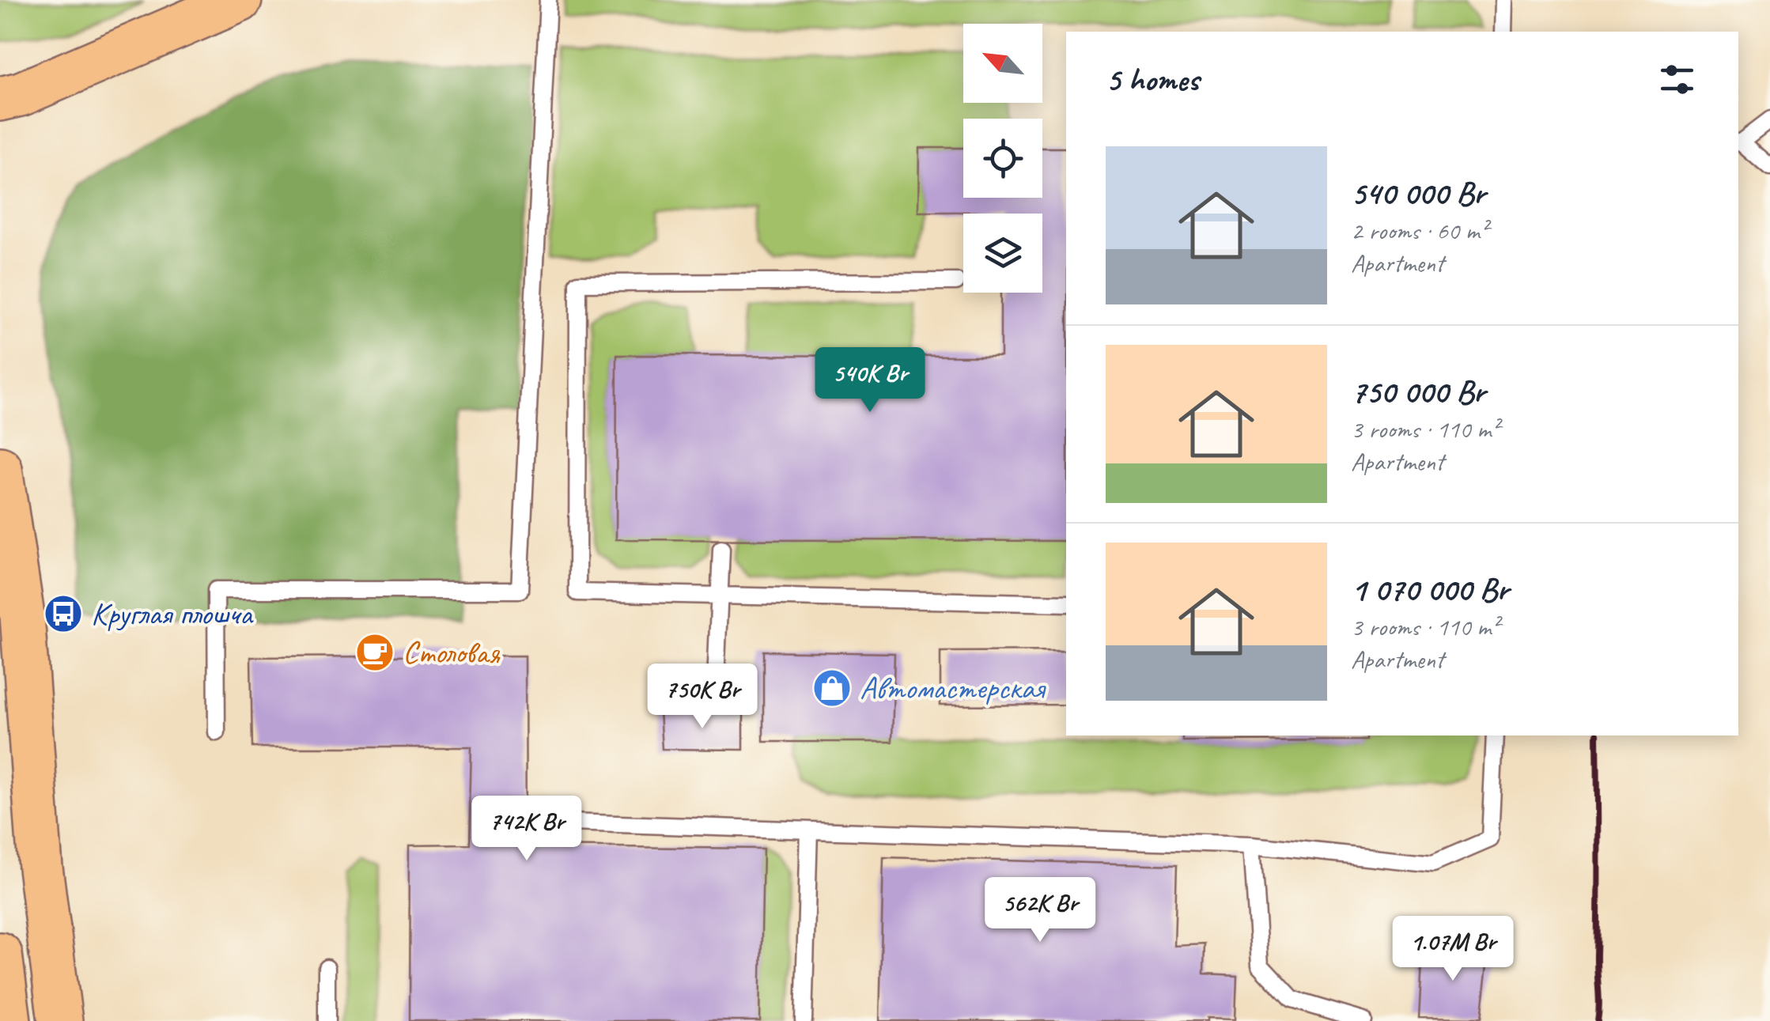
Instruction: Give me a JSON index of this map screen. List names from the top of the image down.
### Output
{
  "places": {
    "bus stop": ["Круглая плошча"],
    "cafe": ["Столовая"],
    "shop": ["Автомастерская"]
  },
  "north": "top left",
  "page": {
    "heading": "5 homes",
    "list": [
      {
        "name": "540 000 Br",
        "note": "2 rooms · 60 m² · Apartment"
      },
      {
        "name": "750 000 Br",
        "note": "3 rooms · 110 m² · Apartment"
      },
      {
        "name": "1 070 000 Br",
        "note": "3 rooms · 110 m² · Apartment"
      }
    ],
    "price": [
      "540K Br",
      "750K Br",
      "742K Br",
      "562K Br",
      "1.07M Br"
    ]
  }
}
